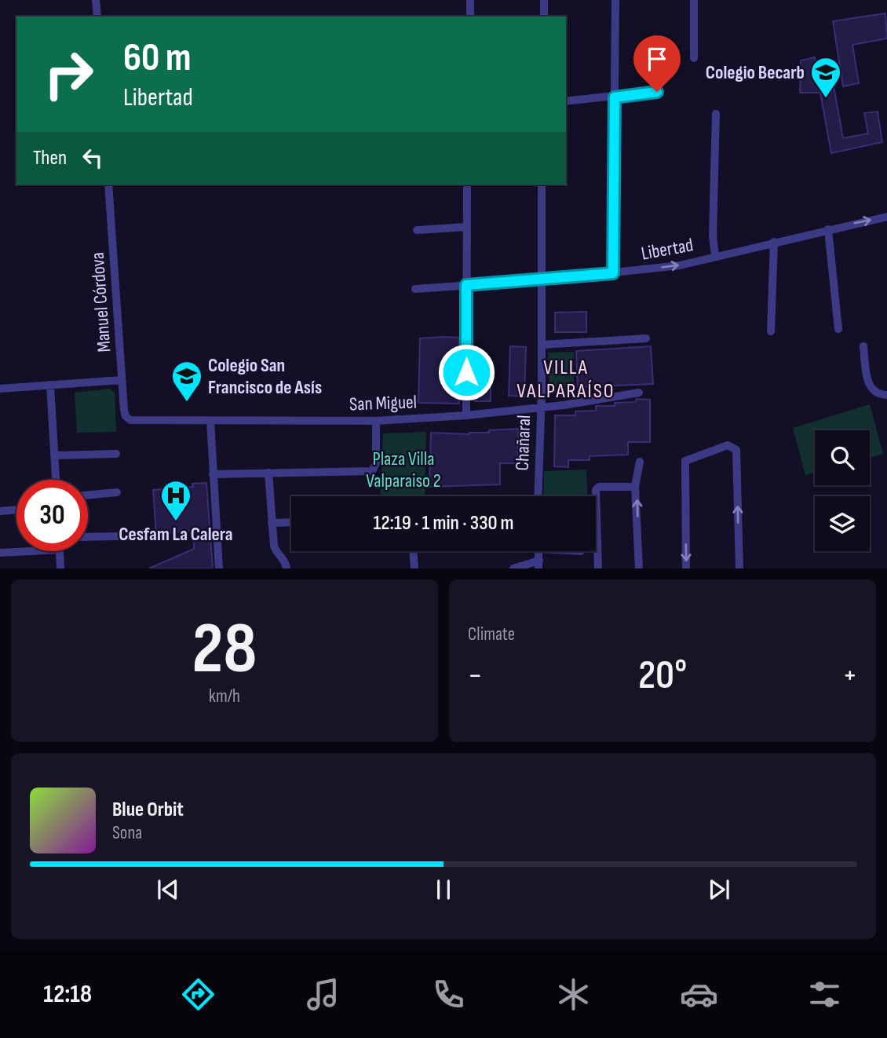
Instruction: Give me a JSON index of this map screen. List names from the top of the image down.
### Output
{
  "streets": {
    "street": [
      "Libertad",
      "Manuel Córdova",
      "San Miguel",
      "Chañaral"
    ]
  },
  "crossings": [
    ["Libertad", "Chañaral"],
    ["Manuel Córdova", "San Miguel"],
    ["San Miguel", "Chañaral"]
  ],
  "districts": ["VILLA VALPARAÍSO"],
  "parks": ["Plaza Villa Valparaiso 2"],
  "places": {
    "school or university": ["Colegio Becarb", "Colegio San Francisco de Asís"],
    "hospital": ["Cesfam La Calera"]
  },
  "page": {
    "turn": ["60 m", "Libertad"],
    "then": "Then",
    "limit": "30",
    "trip": "12:19 · 1 min · 330 m",
    "tile": [
      ["28", "km/h"],
      "Climate"
    ],
    "heat": ["−", "20°", "+"],
    "song": ["Blue Orbit", "Sona"],
    "tabs": "12:18"
  }
}
